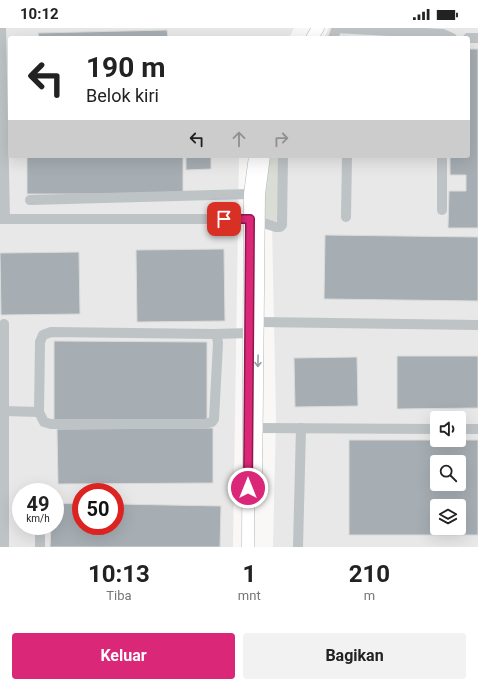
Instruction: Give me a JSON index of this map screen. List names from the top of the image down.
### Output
{
  "page": {
    "status": "10:12",
    "turn": ["190 m", "Belok kiri"],
    "speed": "49 km/h",
    "limit": "50",
    "eta": [
      "10:13",
      "Tiba",
      "1",
      "mnt",
      "210",
      "m"
    ],
    "buttons": ["Keluar", "Bagikan"]
  }
}
